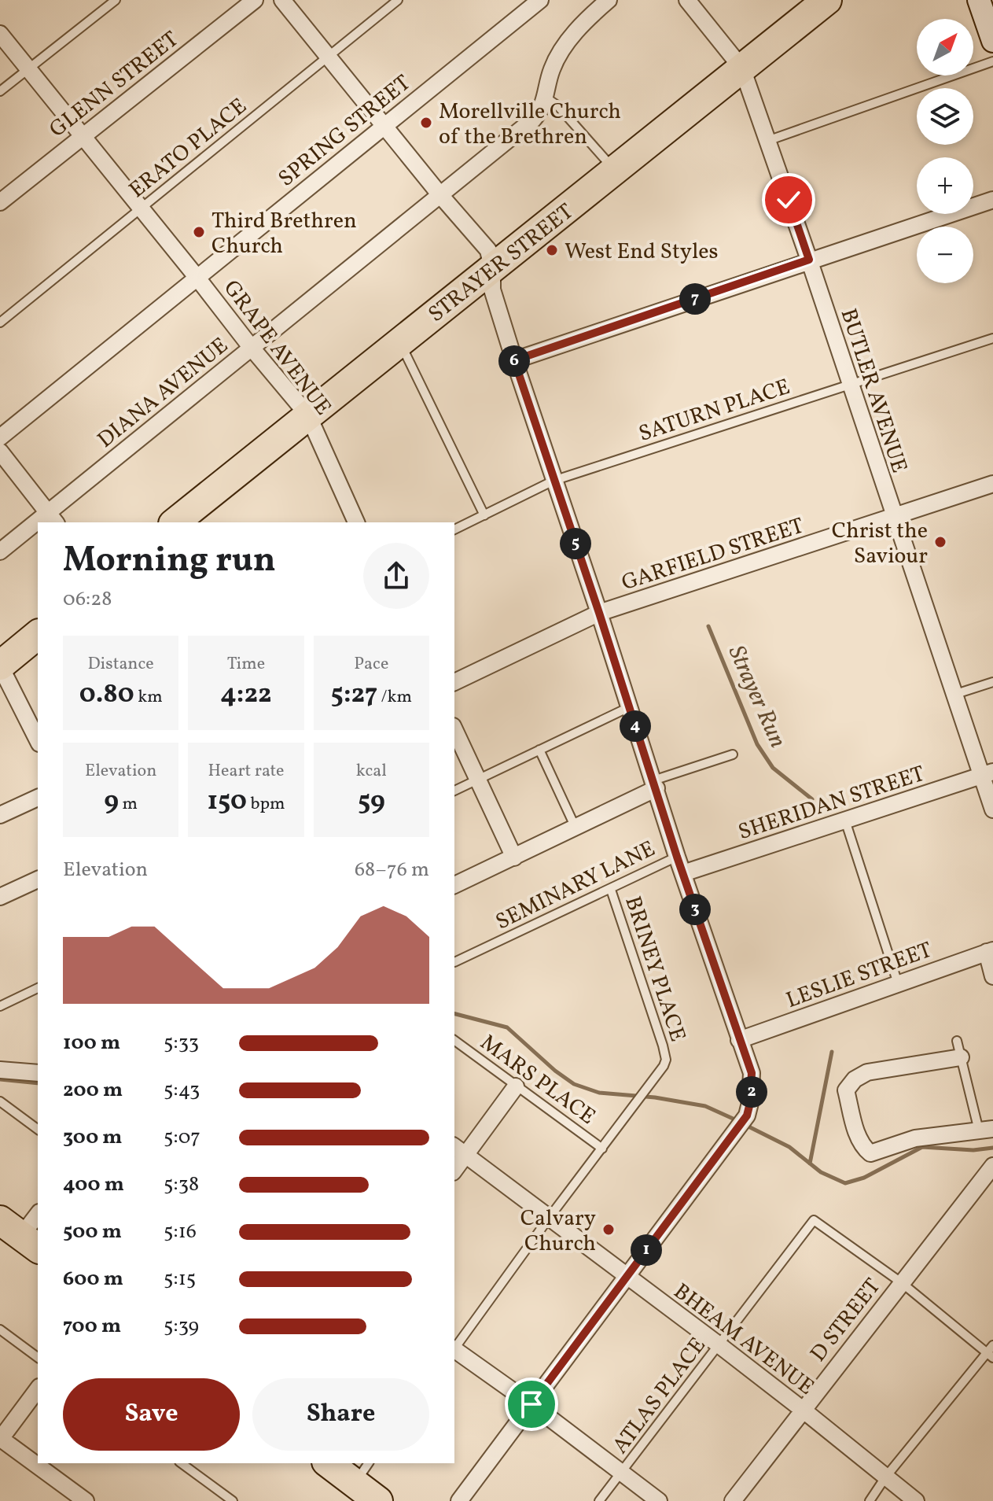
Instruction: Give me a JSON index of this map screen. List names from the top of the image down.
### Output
{
  "streets": {
    "highway": ["STRAYER STREET"],
    "street": [
      "GLENN STREET",
      "SPRING STREET",
      "GRAPE AVENUE",
      "BUTLER AVENUE",
      "DIANA AVENUE",
      "GARFIELD STREET",
      "SHERIDAN STREET",
      "LESLIE STREET",
      "D STREET",
      "BHEAM AVENUE"
    ],
    "lane": [
      "ERATO PLACE",
      "SATURN PLACE",
      "SEMINARY LANE",
      "BRINEY PLACE",
      "MARS PLACE",
      "ATLAS PLACE"
    ]
  },
  "crossings": [
    ["GLENN STREET", "GRAPE AVENUE"],
    ["SPRING STREET", "GRAPE AVENUE"],
    ["ERATO PLACE", "GRAPE AVENUE"],
    ["STRAYER STREET", "GRAPE AVENUE"],
    ["STRAYER STREET", "BUTLER AVENUE"],
    ["GRAPE AVENUE", "DIANA AVENUE"],
    ["BUTLER AVENUE", "SATURN PLACE"],
    ["BUTLER AVENUE", "GARFIELD STREET"],
    ["BUTLER AVENUE", "SHERIDAN STREET"],
    ["SEMINARY LANE", "BRINEY PLACE"],
    ["BRINEY PLACE", "MARS PLACE"],
    ["D STREET", "BHEAM AVENUE"],
    ["D STREET", "ATLAS PLACE"],
    ["BHEAM AVENUE", "ATLAS PLACE"]
  ],
  "water": ["Strayer Run"],
  "places": [
    "Morellville Church of the Brethren",
    "Third Brethren Church",
    "West End Styles",
    "Christ the Saviour",
    "Calvary Church"
  ],
  "north": "top right",
  "page": {
    "map_buttons": ["+", "−"],
    "pins": [
      "7",
      "6",
      "5",
      "4",
      "3",
      "2",
      "1"
    ],
    "heading": ["Morning run", "06:28"],
    "stats": [
      ["Distance", "0.80 km"],
      ["Time", "4:22"],
      ["Pace", "5:27 /km"],
      ["Elevation", "9 m"],
      ["Heart rate", "150 bpm"],
      ["kcal", "59"]
    ],
    "chart": ["Elevation", "68–76 m"],
    "list": [
      {
        "name": "100 m",
        "note": "5:33"
      },
      {
        "name": "200 m",
        "note": "5:43"
      },
      {
        "name": "300 m",
        "note": "5:07"
      },
      {
        "name": "400 m",
        "note": "5:38"
      },
      {
        "name": "500 m",
        "note": "5:16"
      },
      {
        "name": "600 m",
        "note": "5:15"
      },
      {
        "name": "700 m",
        "note": "5:39"
      }
    ],
    "buttons": ["Save", "Share"]
  }
}
